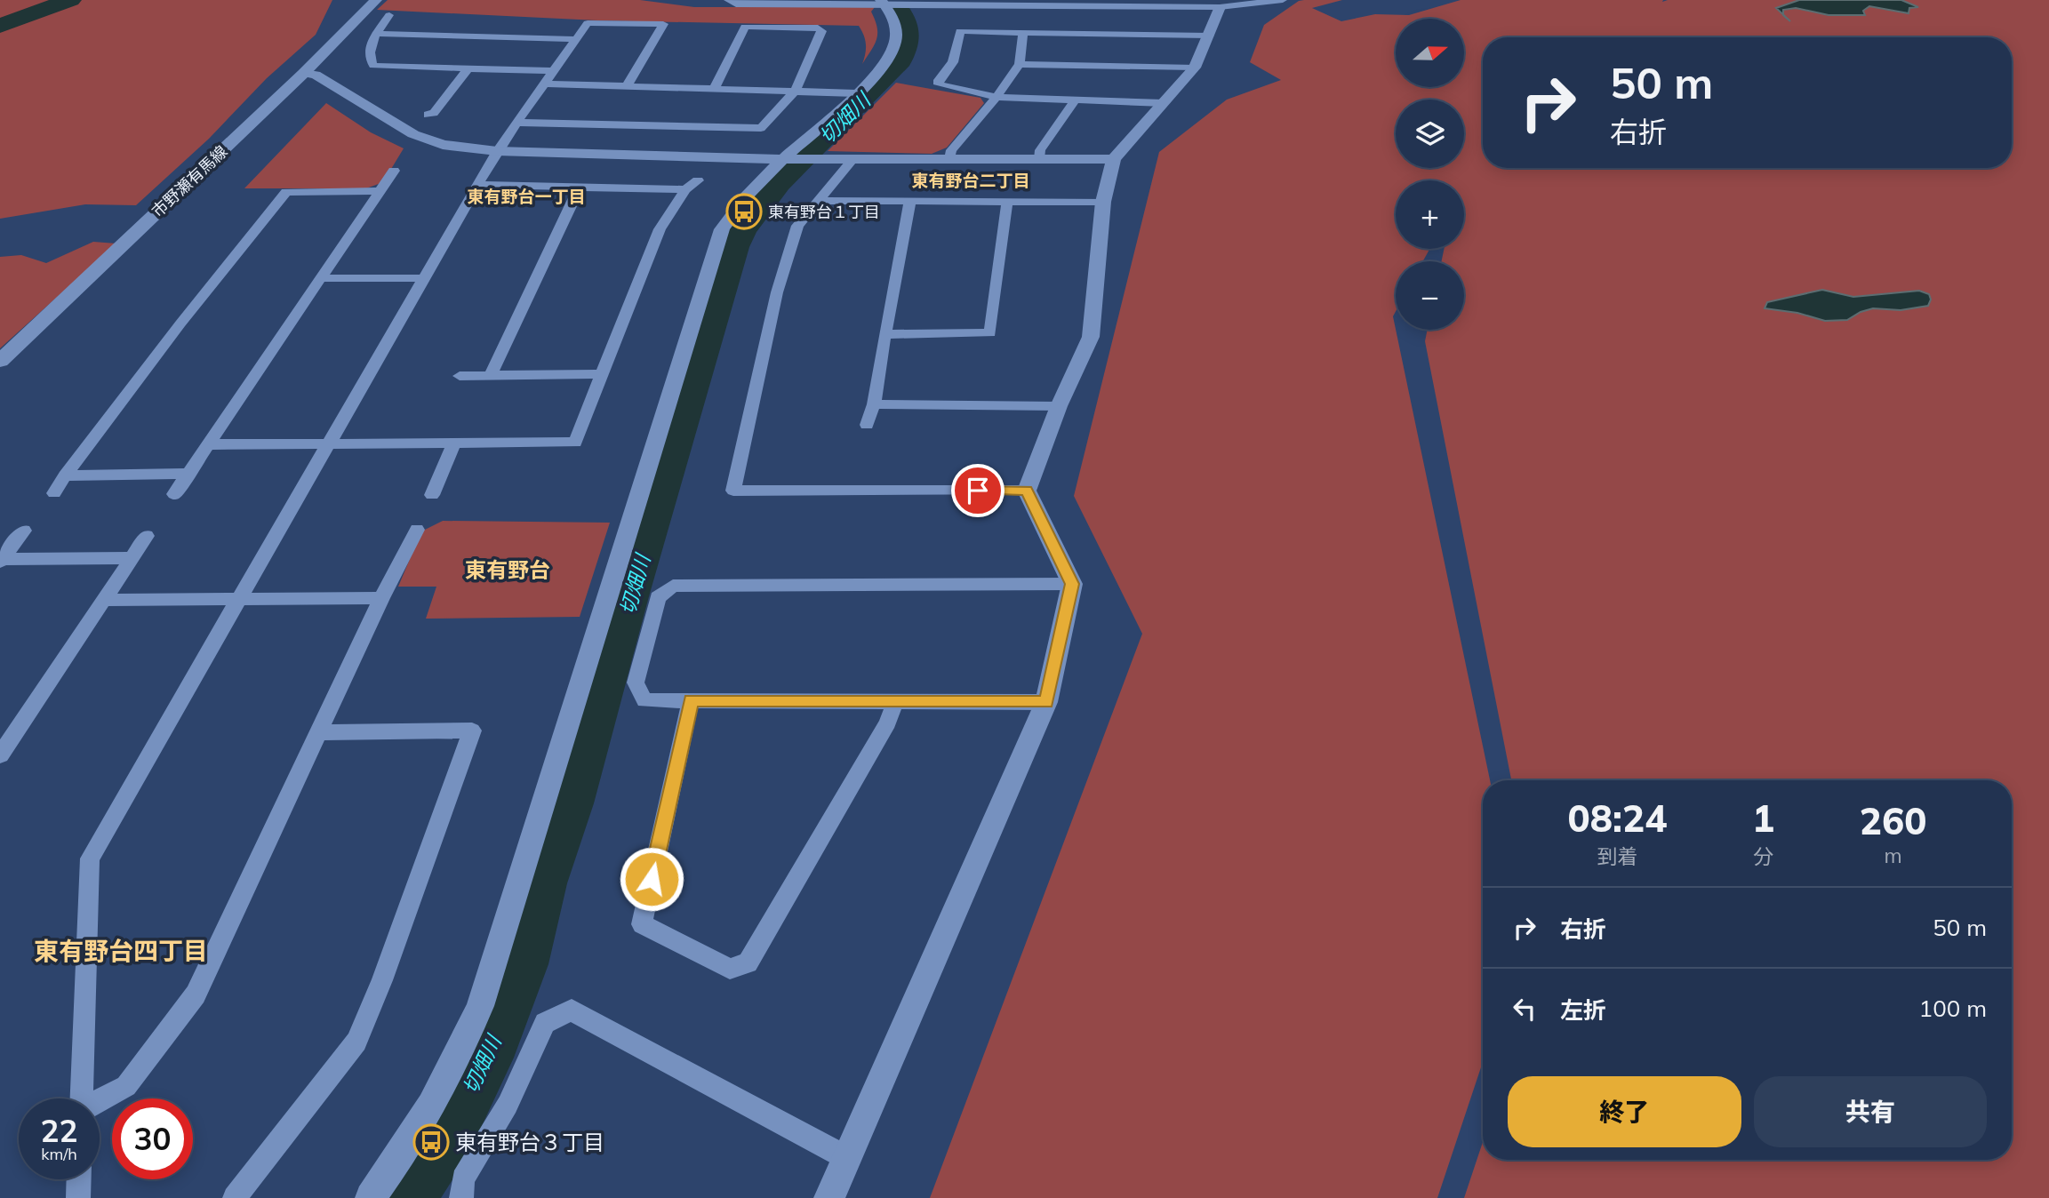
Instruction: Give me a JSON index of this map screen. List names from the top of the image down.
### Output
{
  "streets": {
    "main road": ["市野瀬有馬線"]
  },
  "districts": [
    "東有野台二丁目",
    "東有野台一丁目",
    "東有野台",
    "東有野台四丁目"
  ],
  "water": ["切畑川"],
  "places": {
    "bus stop": ["東有野台１丁目", "東有野台３丁目"]
  },
  "north": "right",
  "page": {
    "map_buttons": ["+", "−"],
    "turn": ["50 m", "右折"],
    "eta": [
      "08:24",
      "到着",
      "1",
      "分",
      "260",
      "m"
    ],
    "list": [
      {
        "name": "右折",
        "value": "50 m"
      },
      {
        "name": "左折",
        "value": "100 m"
      }
    ],
    "buttons": ["終了", "共有"],
    "speed": "22 km/h",
    "limit": "30"
  }
}
